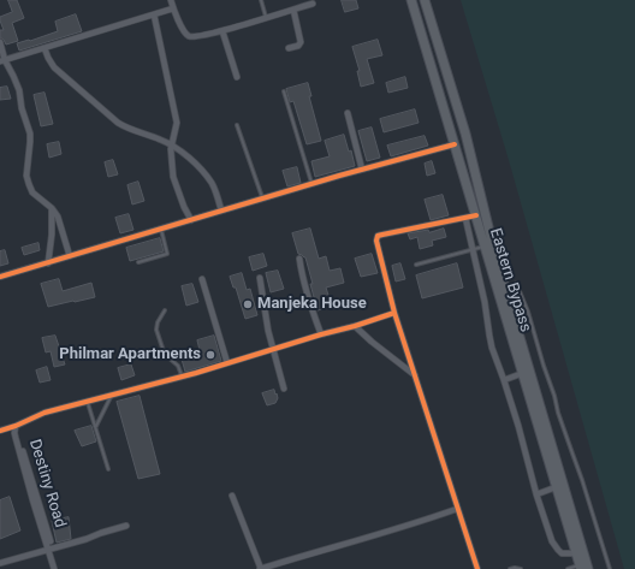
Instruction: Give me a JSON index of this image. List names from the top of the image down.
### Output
{
  "streets": {
    "main road": ["Eastern Bypass"]
  },
  "places": ["Manjeka House", "Philmar Apartments"]
}
